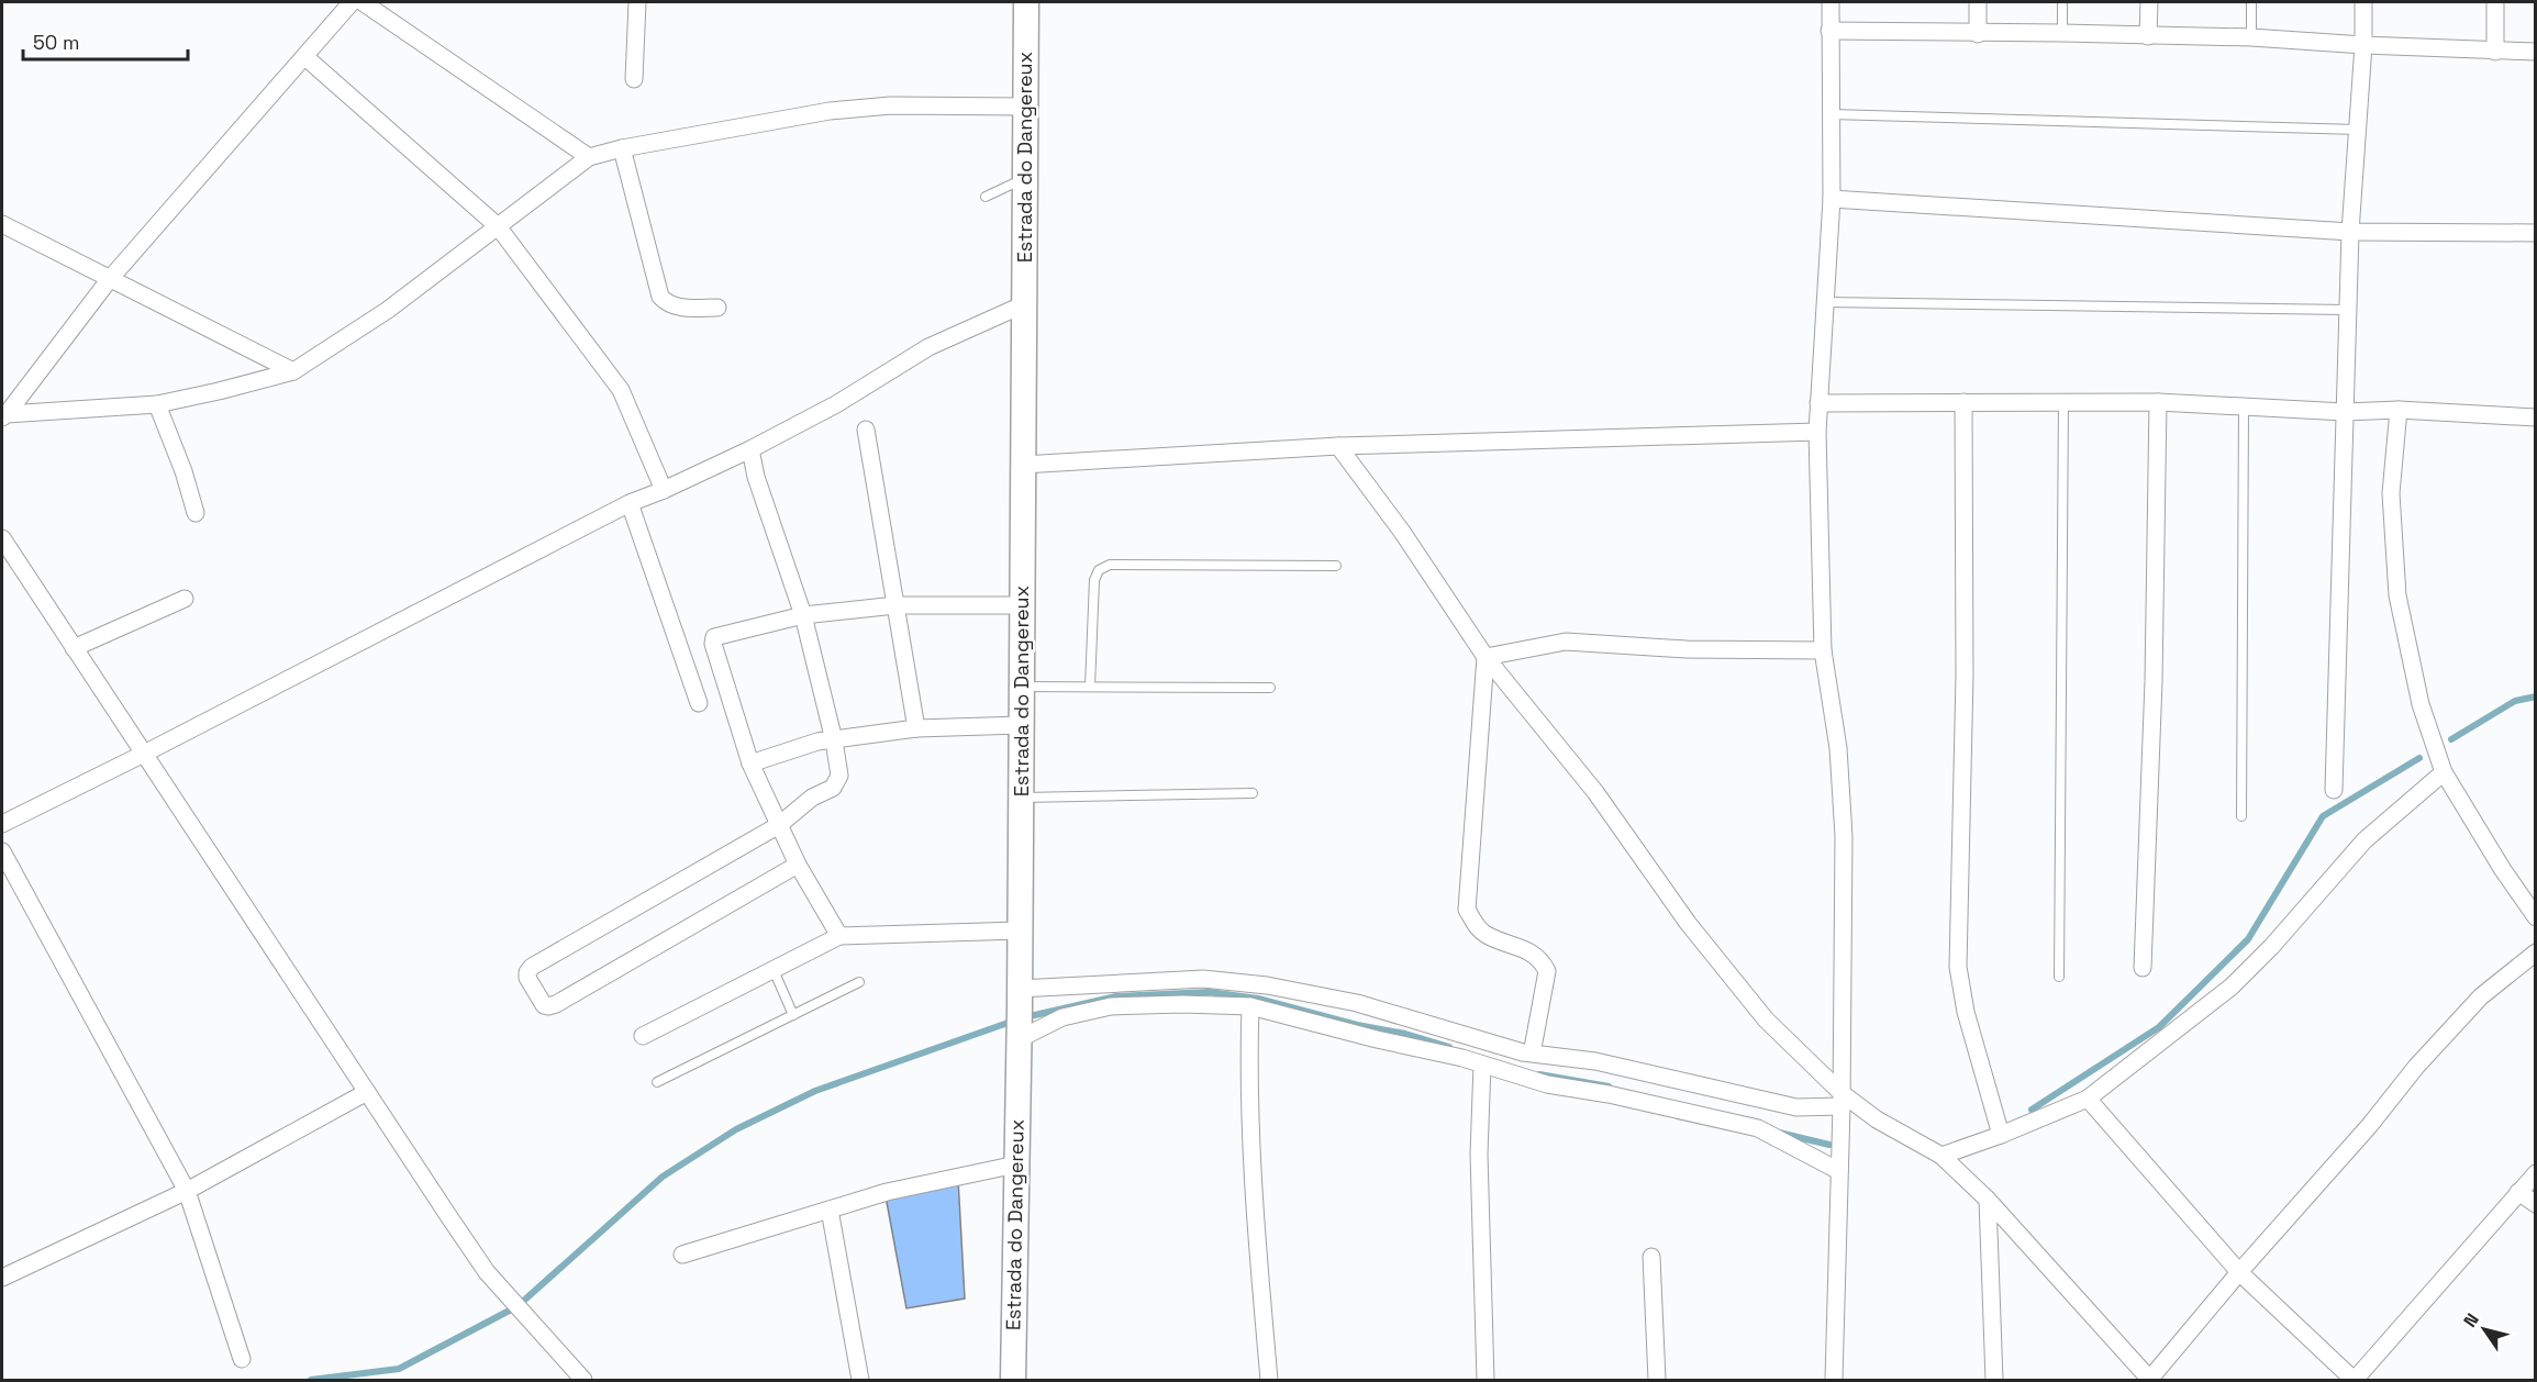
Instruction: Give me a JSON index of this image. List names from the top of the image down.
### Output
{
  "streets": {
    "main road": ["Estrada do Dangereux"]
  },
  "scale_bar": "50 m",
  "north": "top left"
}
